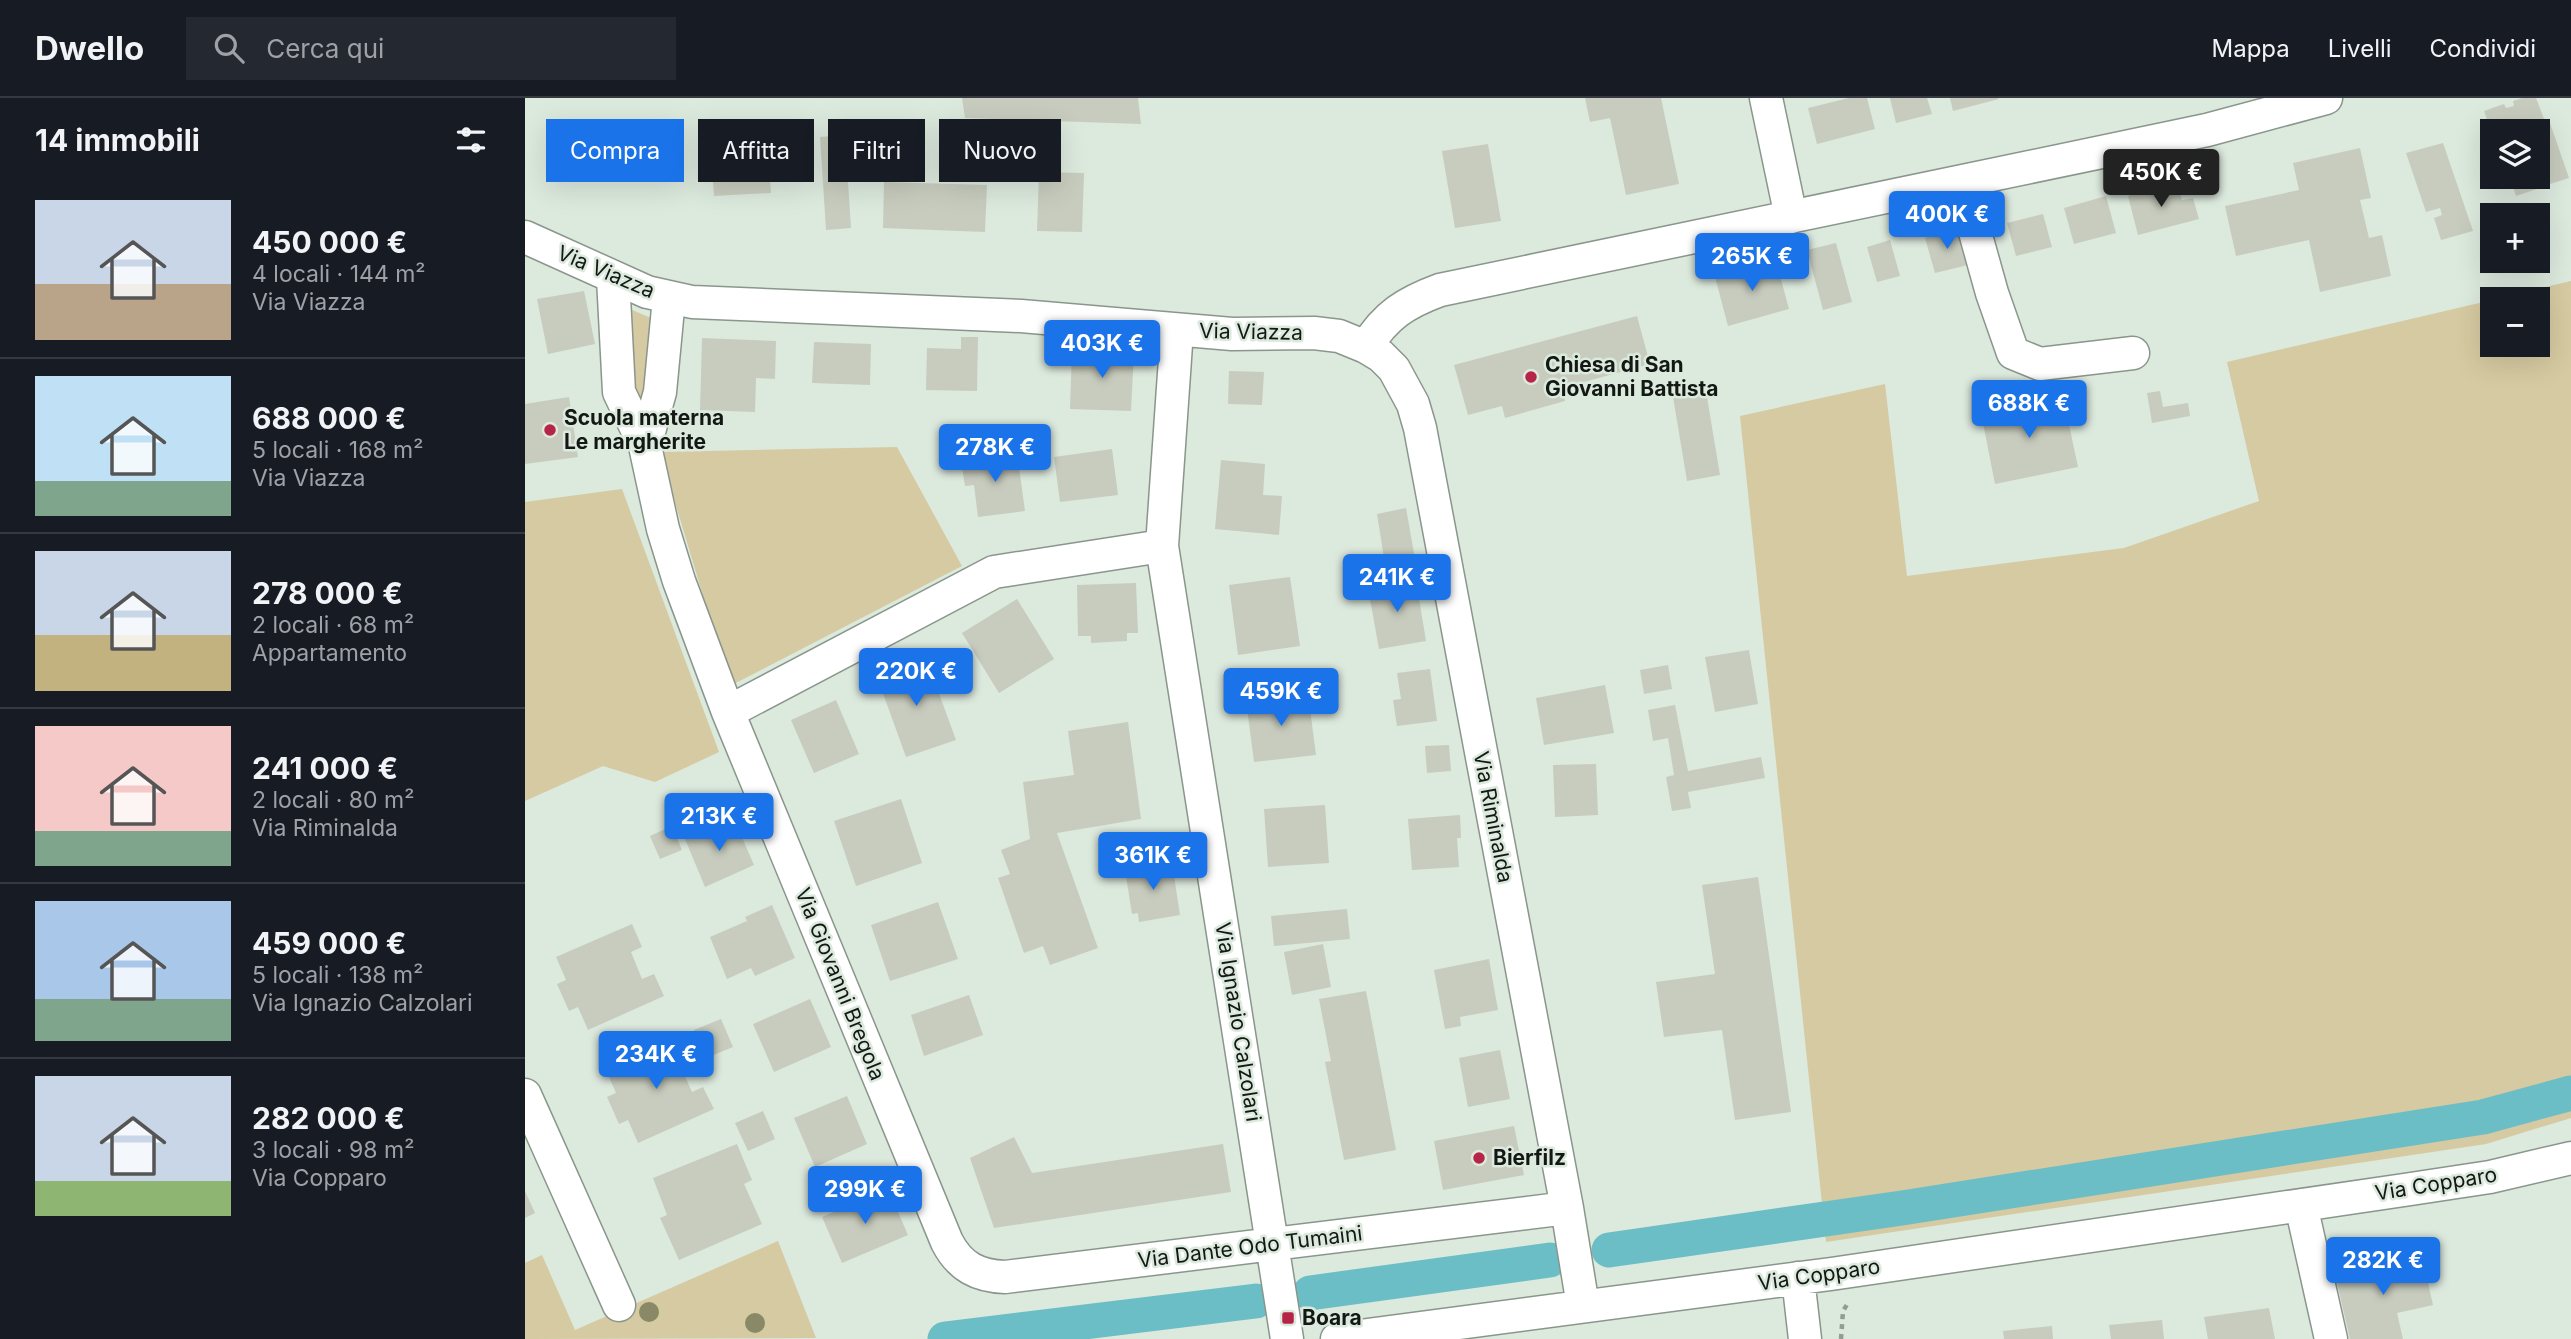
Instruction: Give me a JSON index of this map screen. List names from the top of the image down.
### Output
{
  "streets": {
    "street": [
      "Via Viazza",
      "Via Riminalda",
      "Via Giovanni Bregola",
      "Via Ignazio Calzolari",
      "Via Copparo",
      "Via Dante Odo Tumaini"
    ]
  },
  "crossings": [
    ["Via Viazza", "Via Riminalda"],
    ["Via Viazza", "Via Giovanni Bregola"],
    ["Via Viazza", "Via Ignazio Calzolari"],
    ["Via Riminalda", "Via Copparo"],
    ["Via Riminalda", "Via Dante Odo Tumaini"],
    ["Via Giovanni Bregola", "Via Dante Odo Tumaini"],
    ["Via Ignazio Calzolari", "Via Dante Odo Tumaini"]
  ],
  "places": {
    "other": ["Chiesa di San Giovanni Battista", "Scuola materna Le margherite", "Bierfilz"],
    "transit": ["Boara"]
  },
  "page": {
    "header": "Dwello",
    "search": "Cerca qui",
    "nav": ["Mappa", "Livelli", "Condividi"],
    "heading": "14 immobili",
    "map_buttons": ["+", "−"],
    "chip": [
      "Compra",
      "Affitta",
      "Filtri",
      "Nuovo"
    ],
    "price": [
      "450K €",
      "400K €",
      "265K €",
      "403K €",
      "688K €",
      "278K €",
      "241K €",
      "220K €",
      "459K €",
      "213K €",
      "361K €",
      "234K €",
      "299K €",
      "282K €"
    ],
    "list": [
      {
        "name": "450 000 €",
        "note": "4 locali · 144 m² · Via Viazza"
      },
      {
        "name": "688 000 €",
        "note": "5 locali · 168 m² · Via Viazza"
      },
      {
        "name": "278 000 €",
        "note": "2 locali · 68 m² · Appartamento"
      },
      {
        "name": "241 000 €",
        "note": "2 locali · 80 m² · Via Riminalda"
      },
      {
        "name": "459 000 €",
        "note": "5 locali · 138 m² · Via Ignazio Calzolari"
      },
      {
        "name": "282 000 €",
        "note": "3 locali · 98 m² · Via Copparo"
      }
    ]
  }
}
